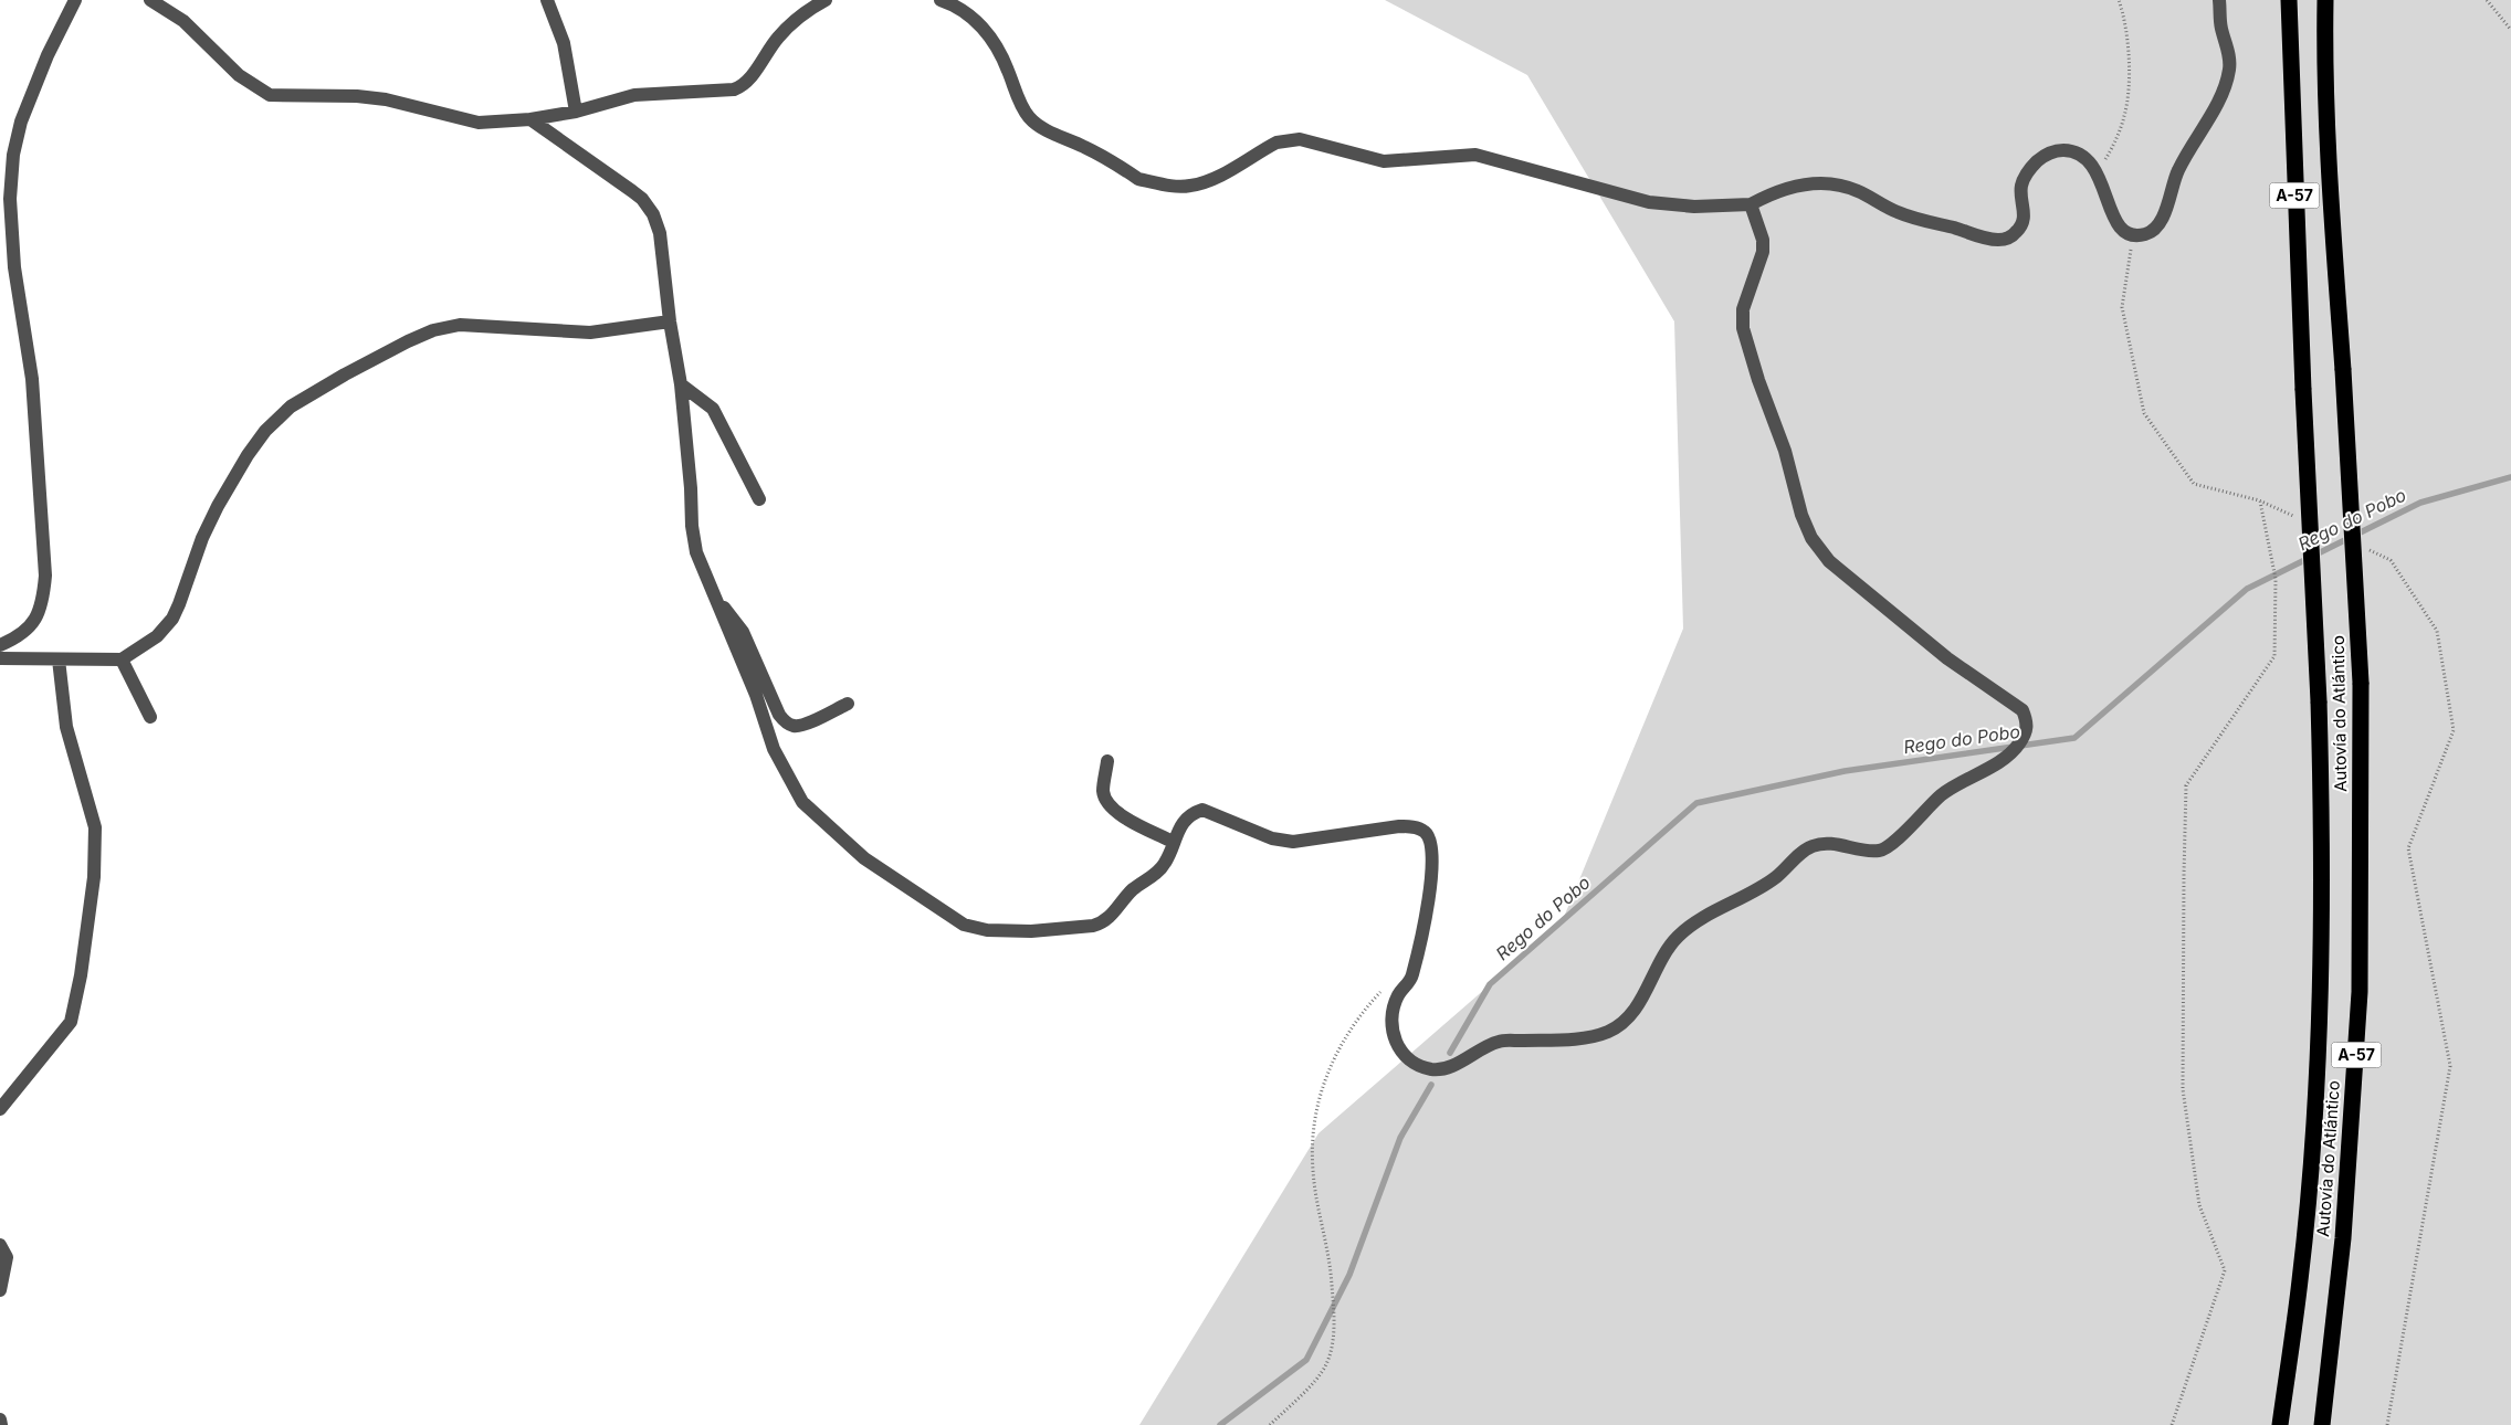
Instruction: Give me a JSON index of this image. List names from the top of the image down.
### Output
{
  "streets": {
    "highway": ["A-57", "Autovía do Atlántico"]
  },
  "water": ["Rego do Pobo"]
}
